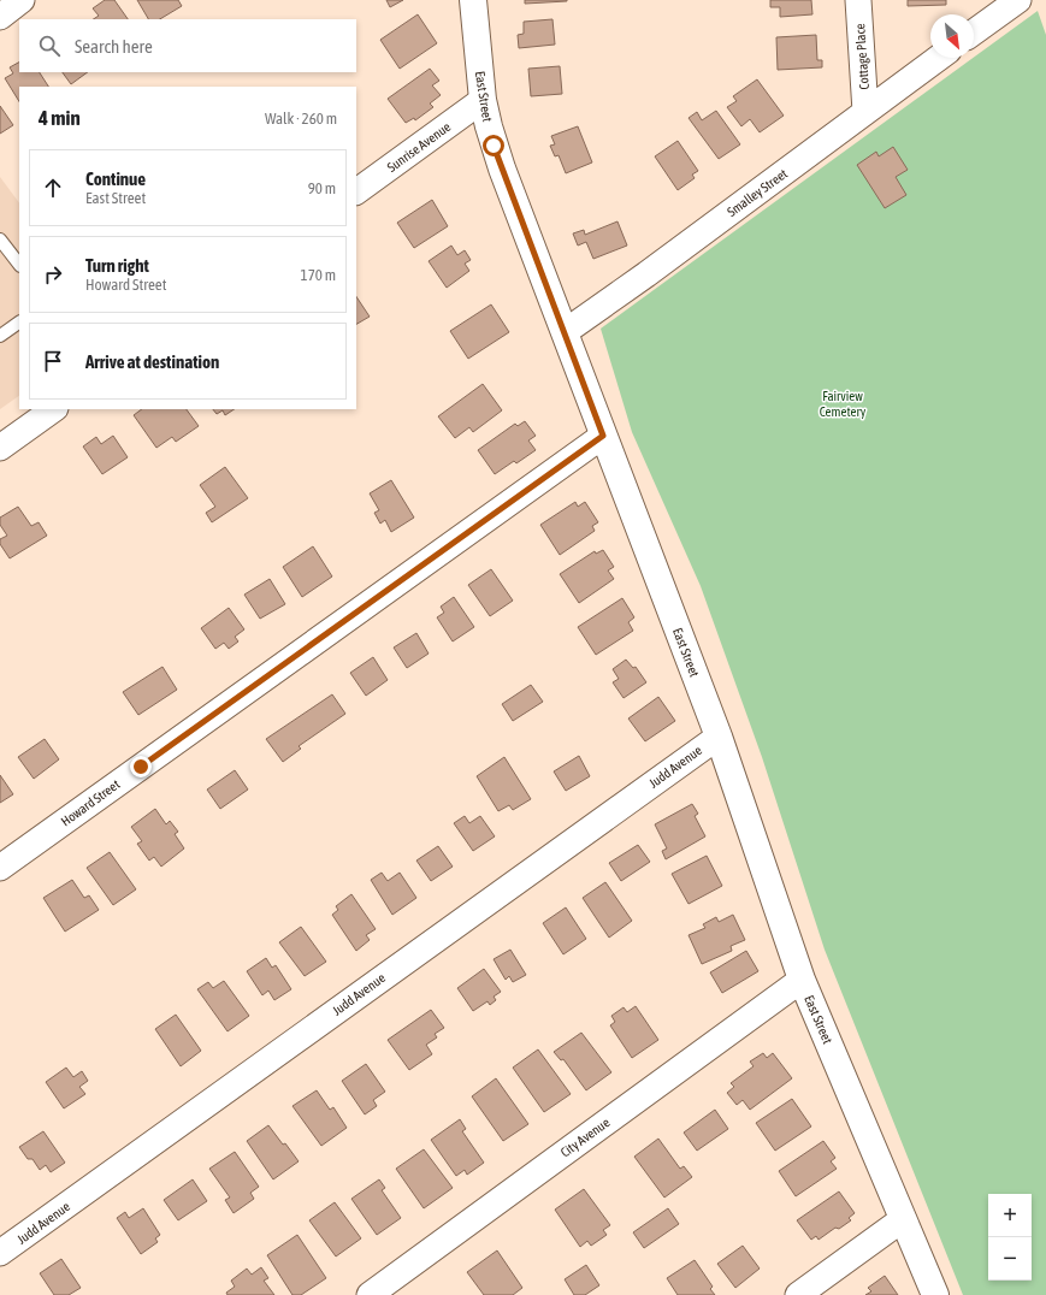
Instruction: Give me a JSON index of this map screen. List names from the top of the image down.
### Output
{
  "streets": {
    "street": [
      "Cottage Place",
      "East Street",
      "Sunrise Avenue",
      "Smalley Street",
      "Judd Avenue",
      "Howard Street",
      "City Avenue"
    ]
  },
  "crossings": [
    ["Cottage Place", "Smalley Street"],
    ["East Street", "Sunrise Avenue"],
    ["East Street", "Smalley Street"],
    ["East Street", "Judd Avenue"],
    ["East Street", "Howard Street"],
    ["East Street", "City Avenue"]
  ],
  "parks": ["Fairview Cemetery"],
  "north": "bottom right",
  "page": {
    "search": "Search here",
    "heading": ["4 min", "Walk · 260 m"],
    "list": [
      ["Continue", "East Street", "90 m"],
      ["Turn right", "Howard Street", "170 m"],
      "Arrive at destination"
    ],
    "map_buttons": ["+", "−"]
  }
}
